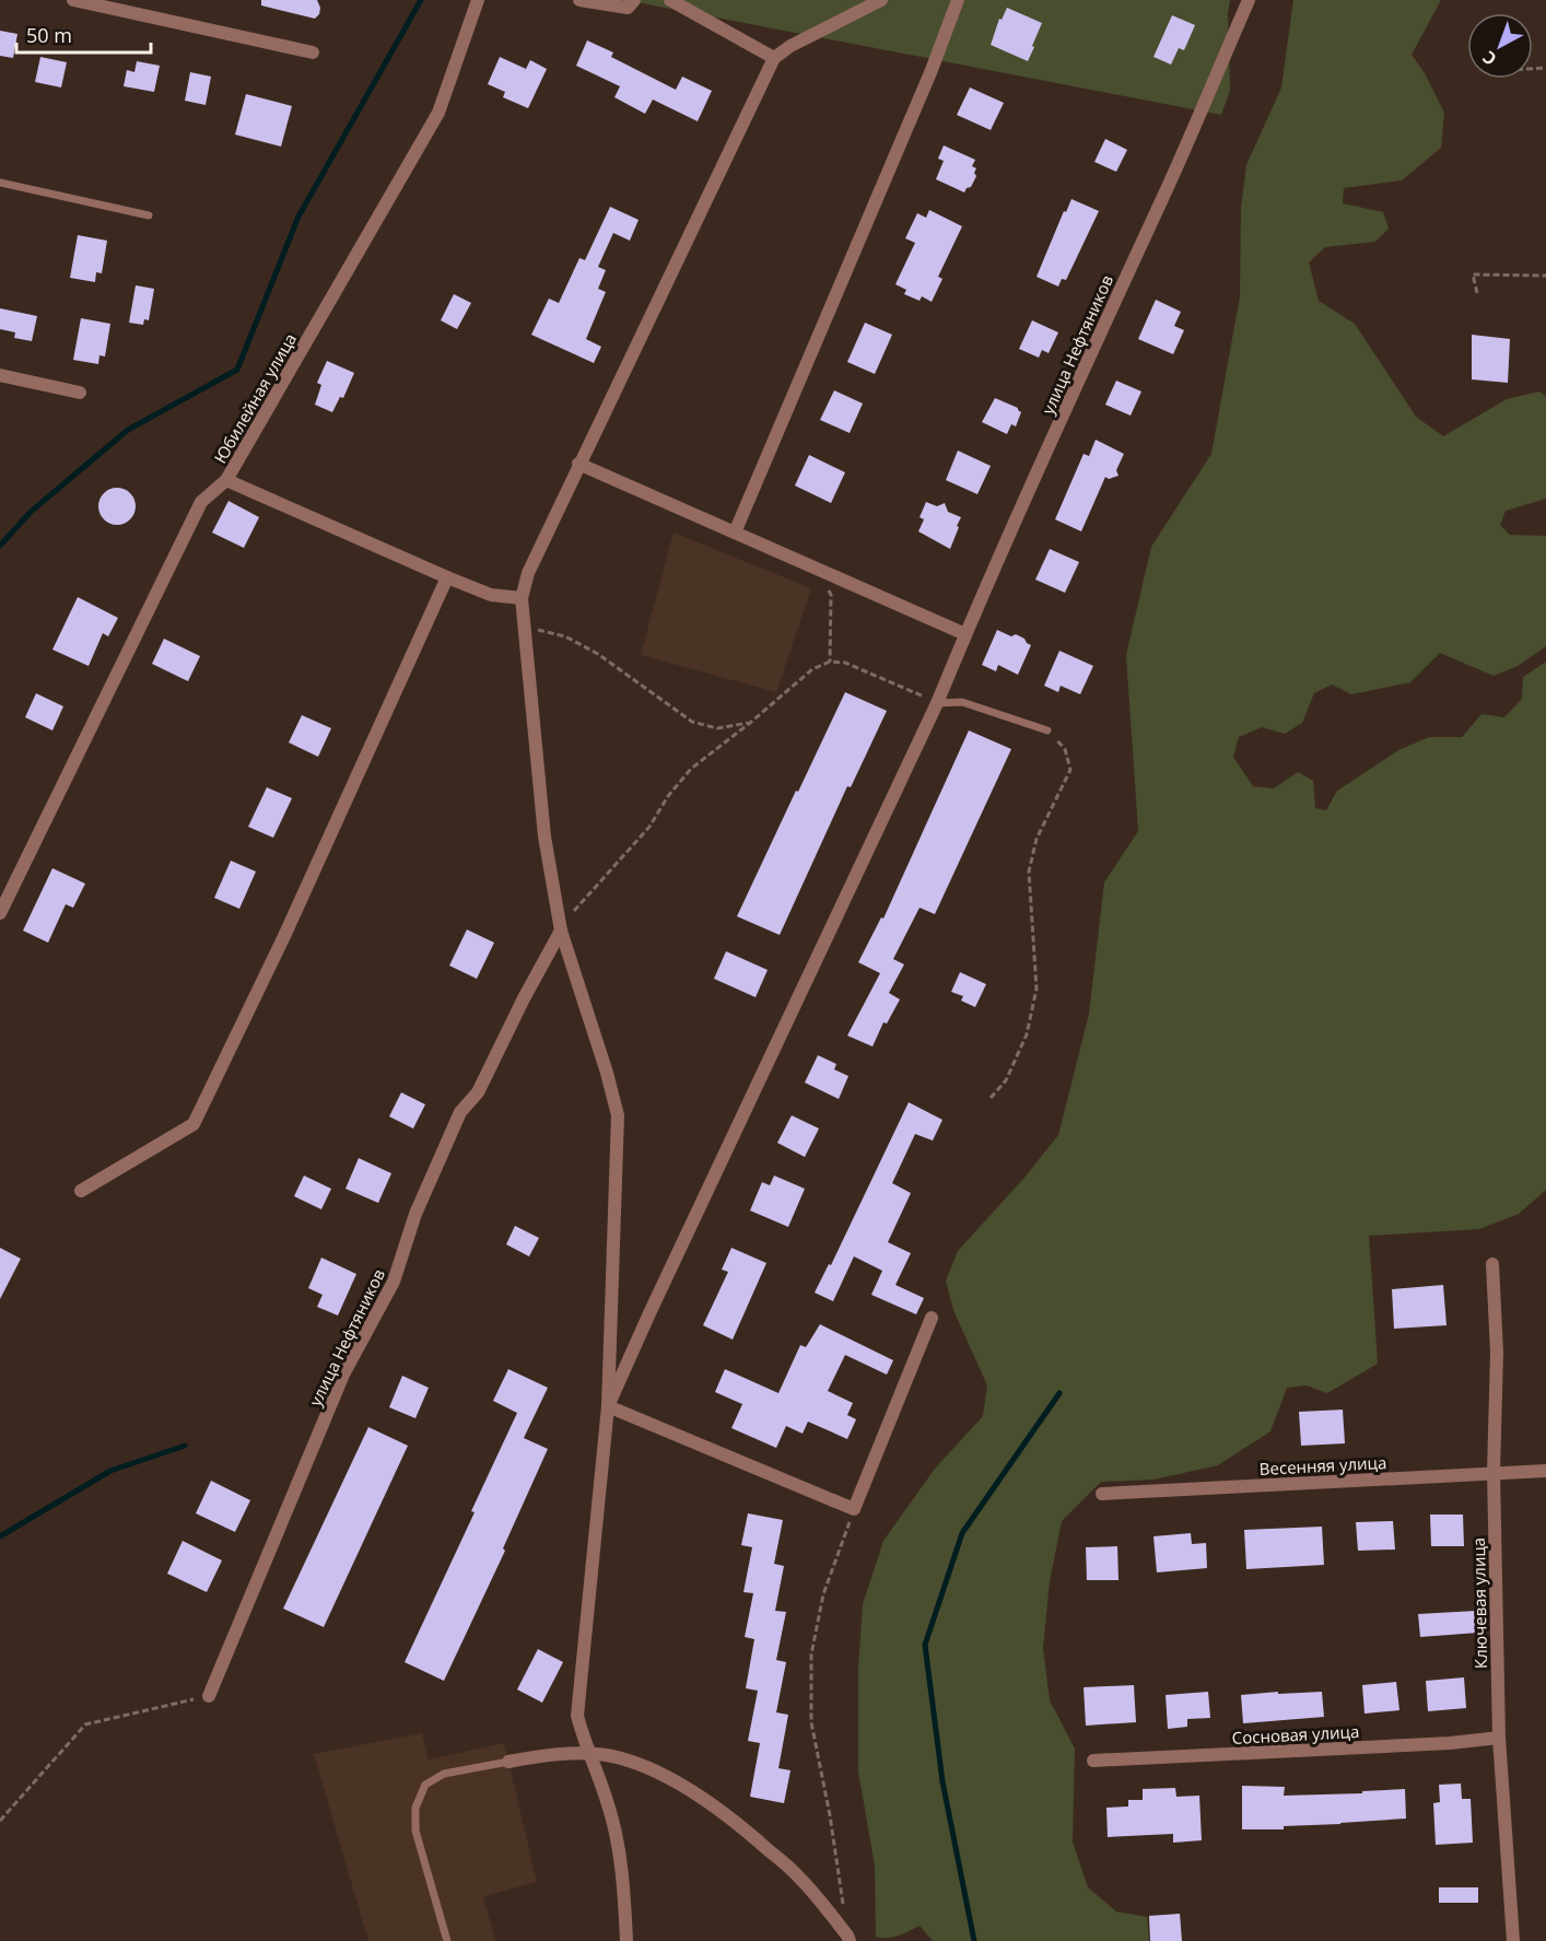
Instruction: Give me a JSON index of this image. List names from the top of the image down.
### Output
{
  "streets": {
    "street": [
      "улица Нефтяников",
      "Юбилейная улица",
      "Весенняя улица",
      "Ключевая улица",
      "Сосновая улица"
    ]
  },
  "crossings": [
    ["Весенняя улица", "Ключевая улица"],
    ["Ключевая улица", "Сосновая улица"]
  ],
  "scale_bar": "50 m",
  "north": "bottom left"
}
